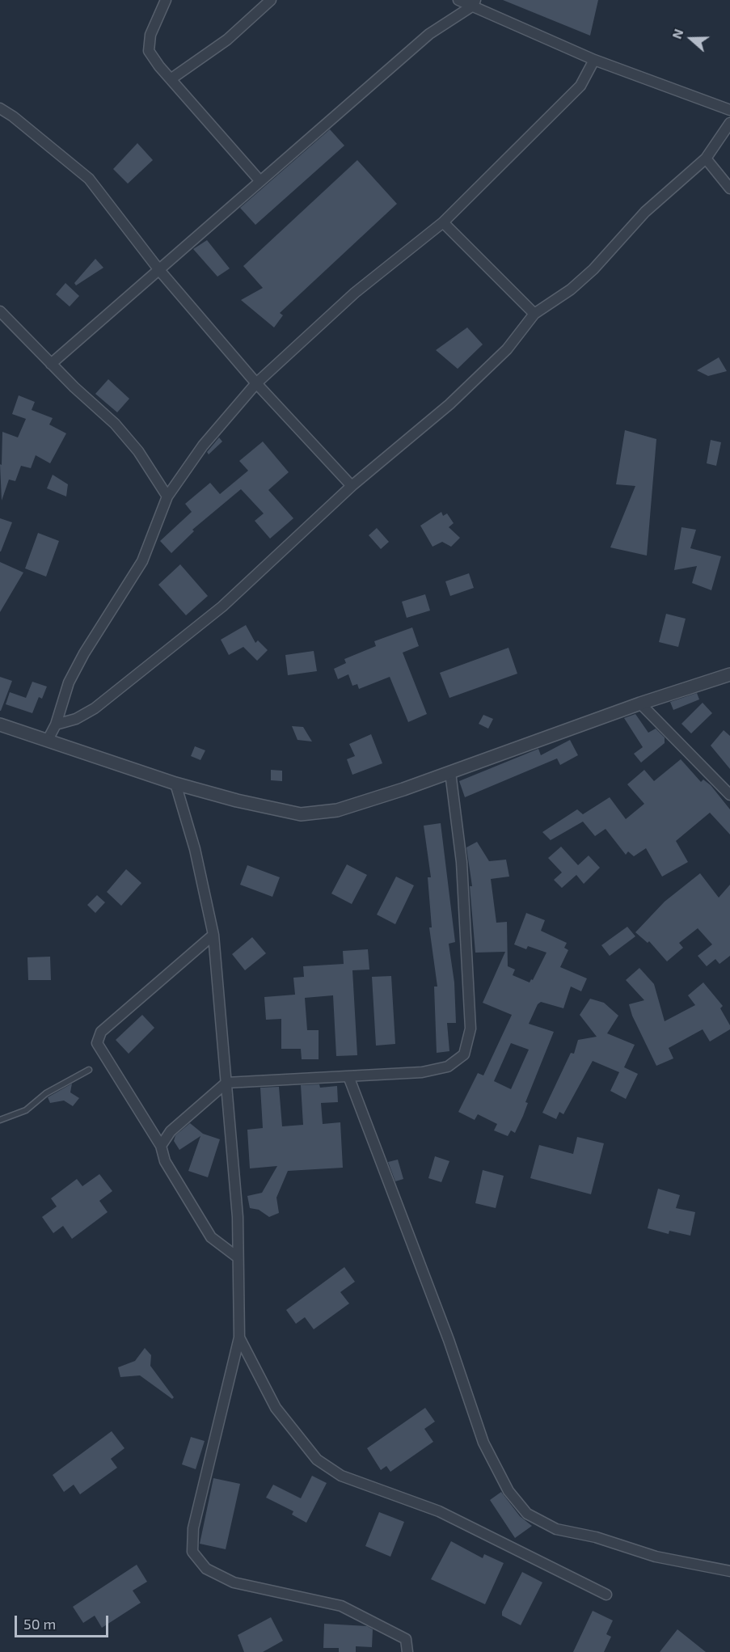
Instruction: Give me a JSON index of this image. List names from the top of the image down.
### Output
{
  "scale_bar": "50 m",
  "north": "left"
}
